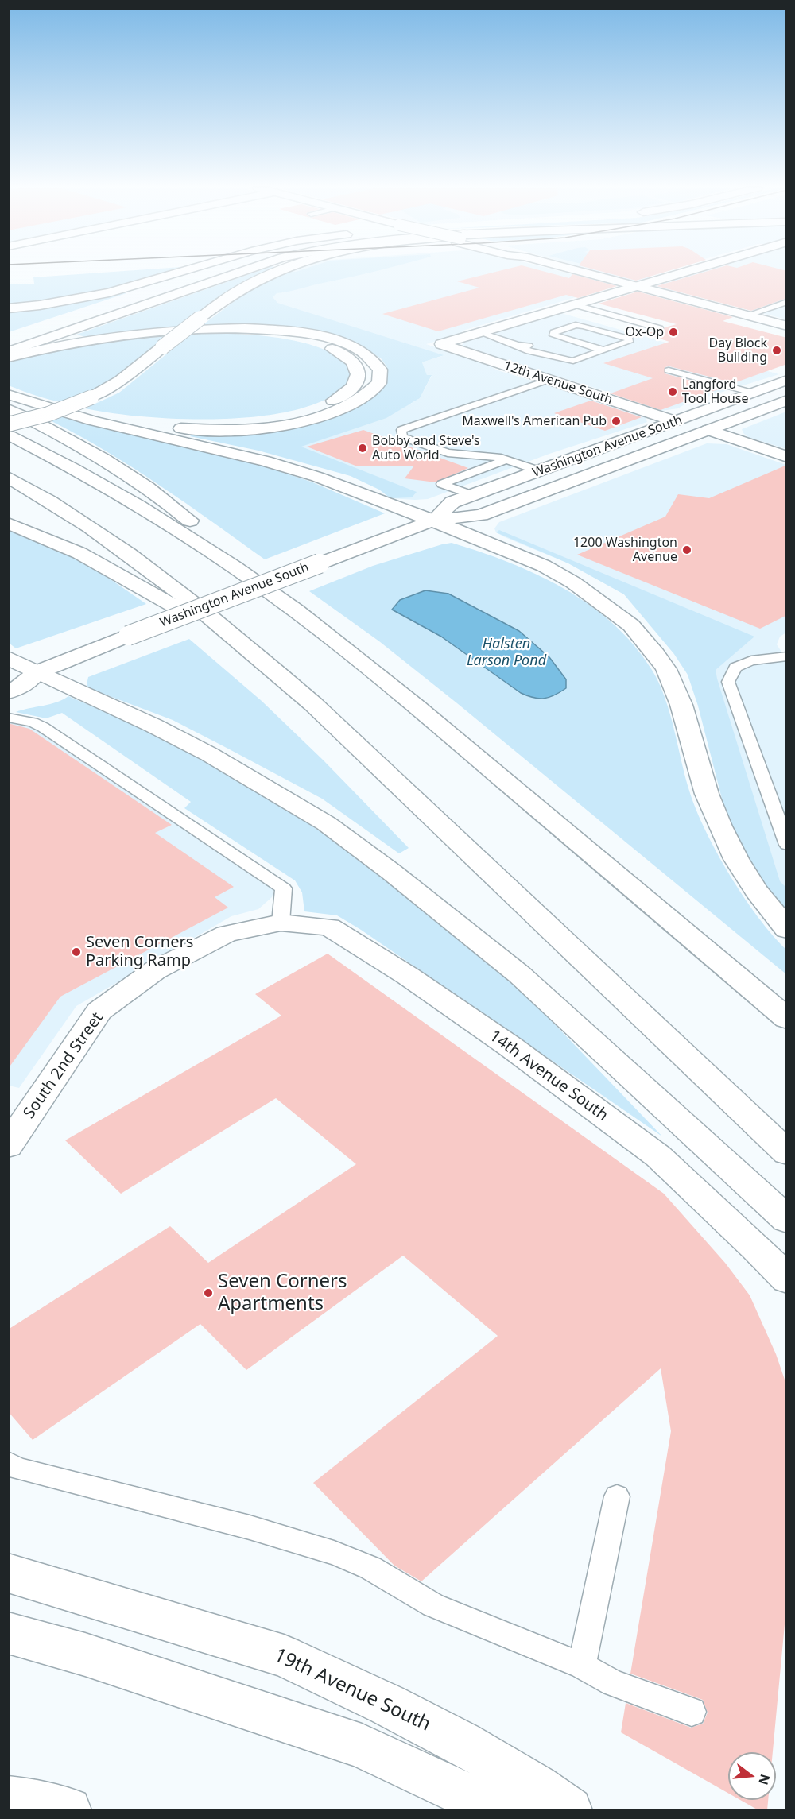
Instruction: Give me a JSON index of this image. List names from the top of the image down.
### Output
{
  "streets": {
    "main road": [
      "12th Avenue South",
      "Washington Avenue South",
      "South 2nd Street",
      "14th Avenue South",
      "19th Avenue South"
    ]
  },
  "crossings": [
    ["12th Avenue South", "Washington Avenue South"],
    ["South 2nd Street", "14th Avenue South"]
  ],
  "water": ["Halsten Larson Pond"],
  "places": [
    "Ox-Op",
    "Day Block Building",
    "Langford Tool House",
    "Maxwell's American Pub",
    "Bobby and Steve's Auto World",
    "1200 Washington Avenue",
    "Seven Corners Parking Ramp",
    "Seven Corners Apartments"
  ],
  "north": "right"
}
